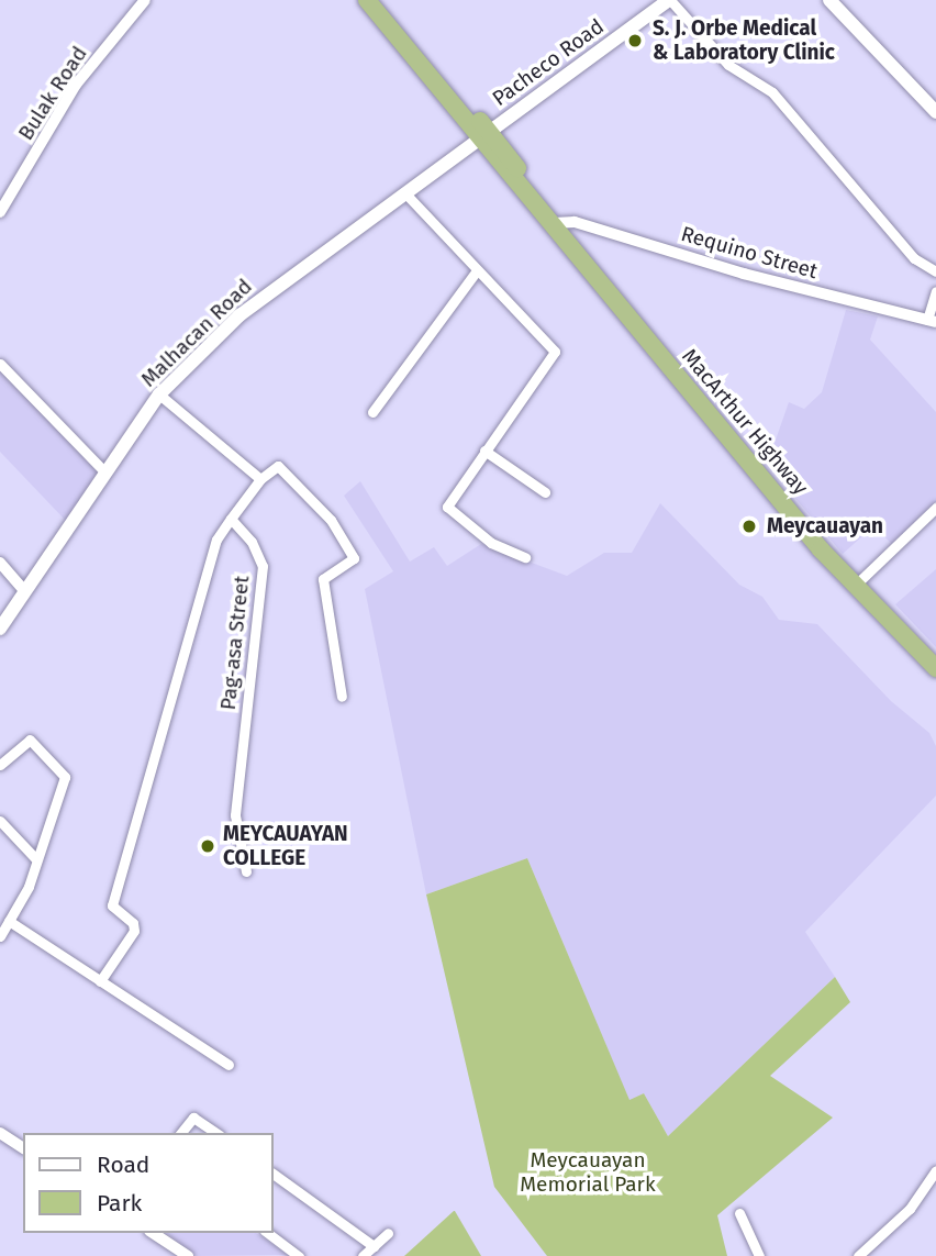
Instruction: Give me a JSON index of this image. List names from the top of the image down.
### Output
{
  "streets": {
    "highway": ["MacArthur Highway"],
    "main road": ["Pacheco Road", "Malhacan Road"],
    "street": ["Bulak Road", "Requino Street", "Pag-asa Street"]
  },
  "crossings": [
    ["Pacheco Road", "Malhacan Road"],
    ["Pacheco Road", "MacArthur Highway"],
    ["Requino Street", "MacArthur Highway"],
    ["Malhacan Road", "MacArthur Highway"]
  ],
  "parks": ["Meycauayan Memorial Park"],
  "places": ["S. J. Orbe Medical & Laboratory Clinic", "Meycauayan", "MEYCAUAYAN COLLEGE"],
  "legend": ["Road", "Park"]
}
